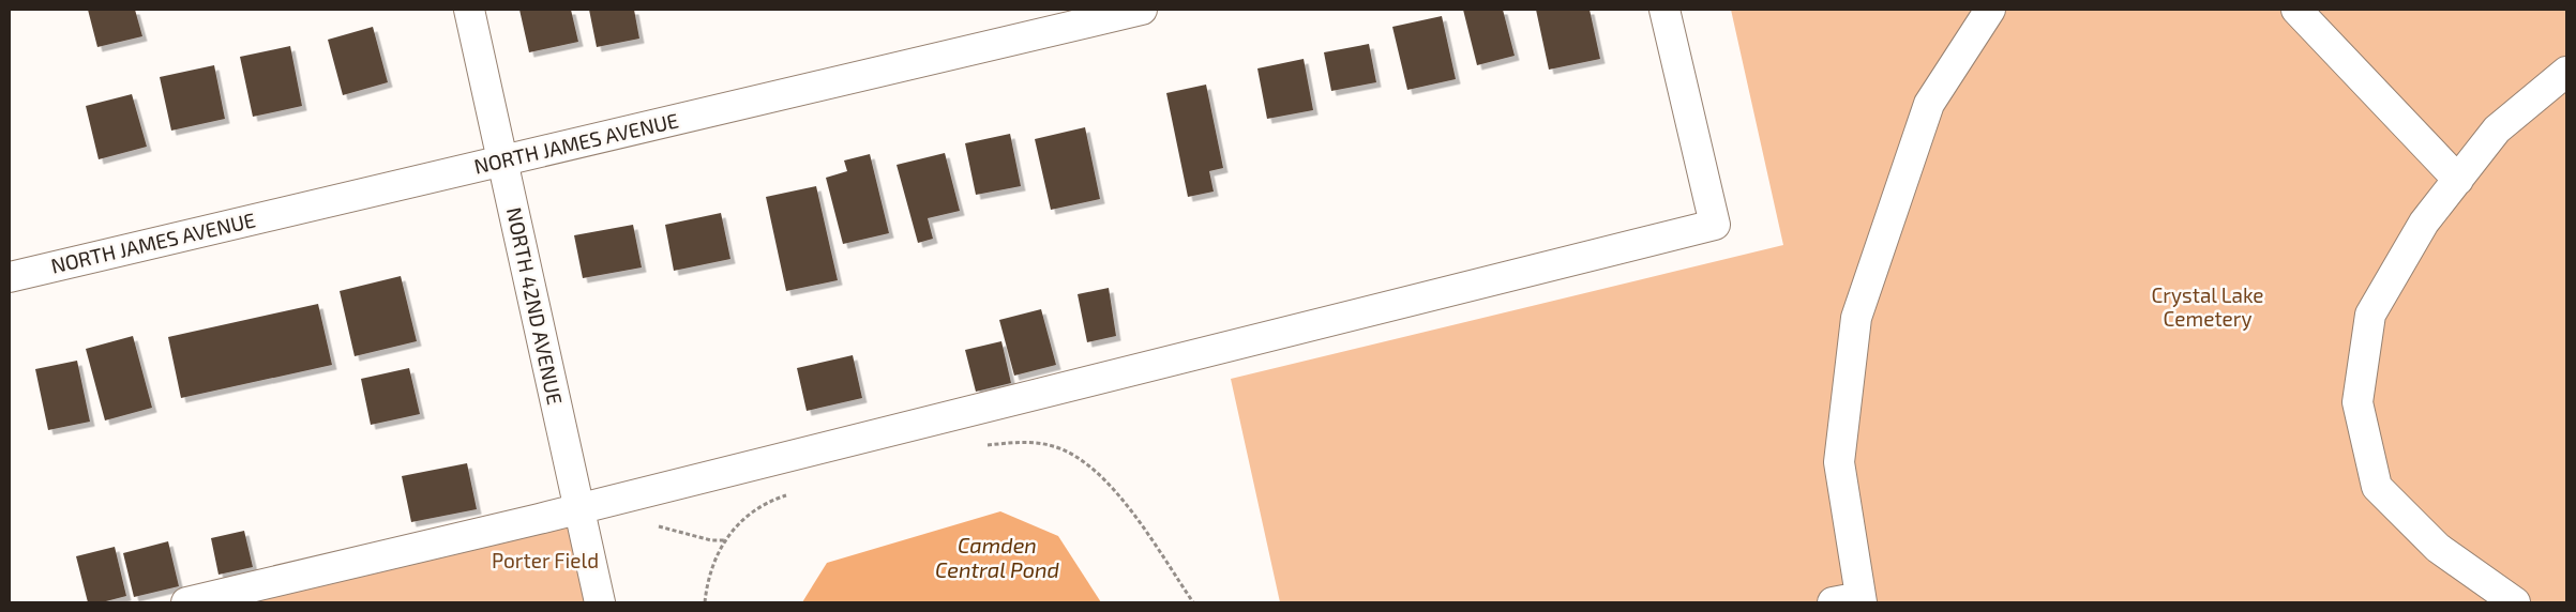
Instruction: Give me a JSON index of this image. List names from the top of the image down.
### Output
{
  "streets": {
    "street": ["NORTH JAMES AVENUE", "NORTH 42ND AVENUE"]
  },
  "crossings": [
    ["NORTH JAMES AVENUE", "NORTH 42ND AVENUE"]
  ],
  "water": ["Camden Central Pond"],
  "parks": ["Crystal Lake Cemetery", "Porter Field"]
}
